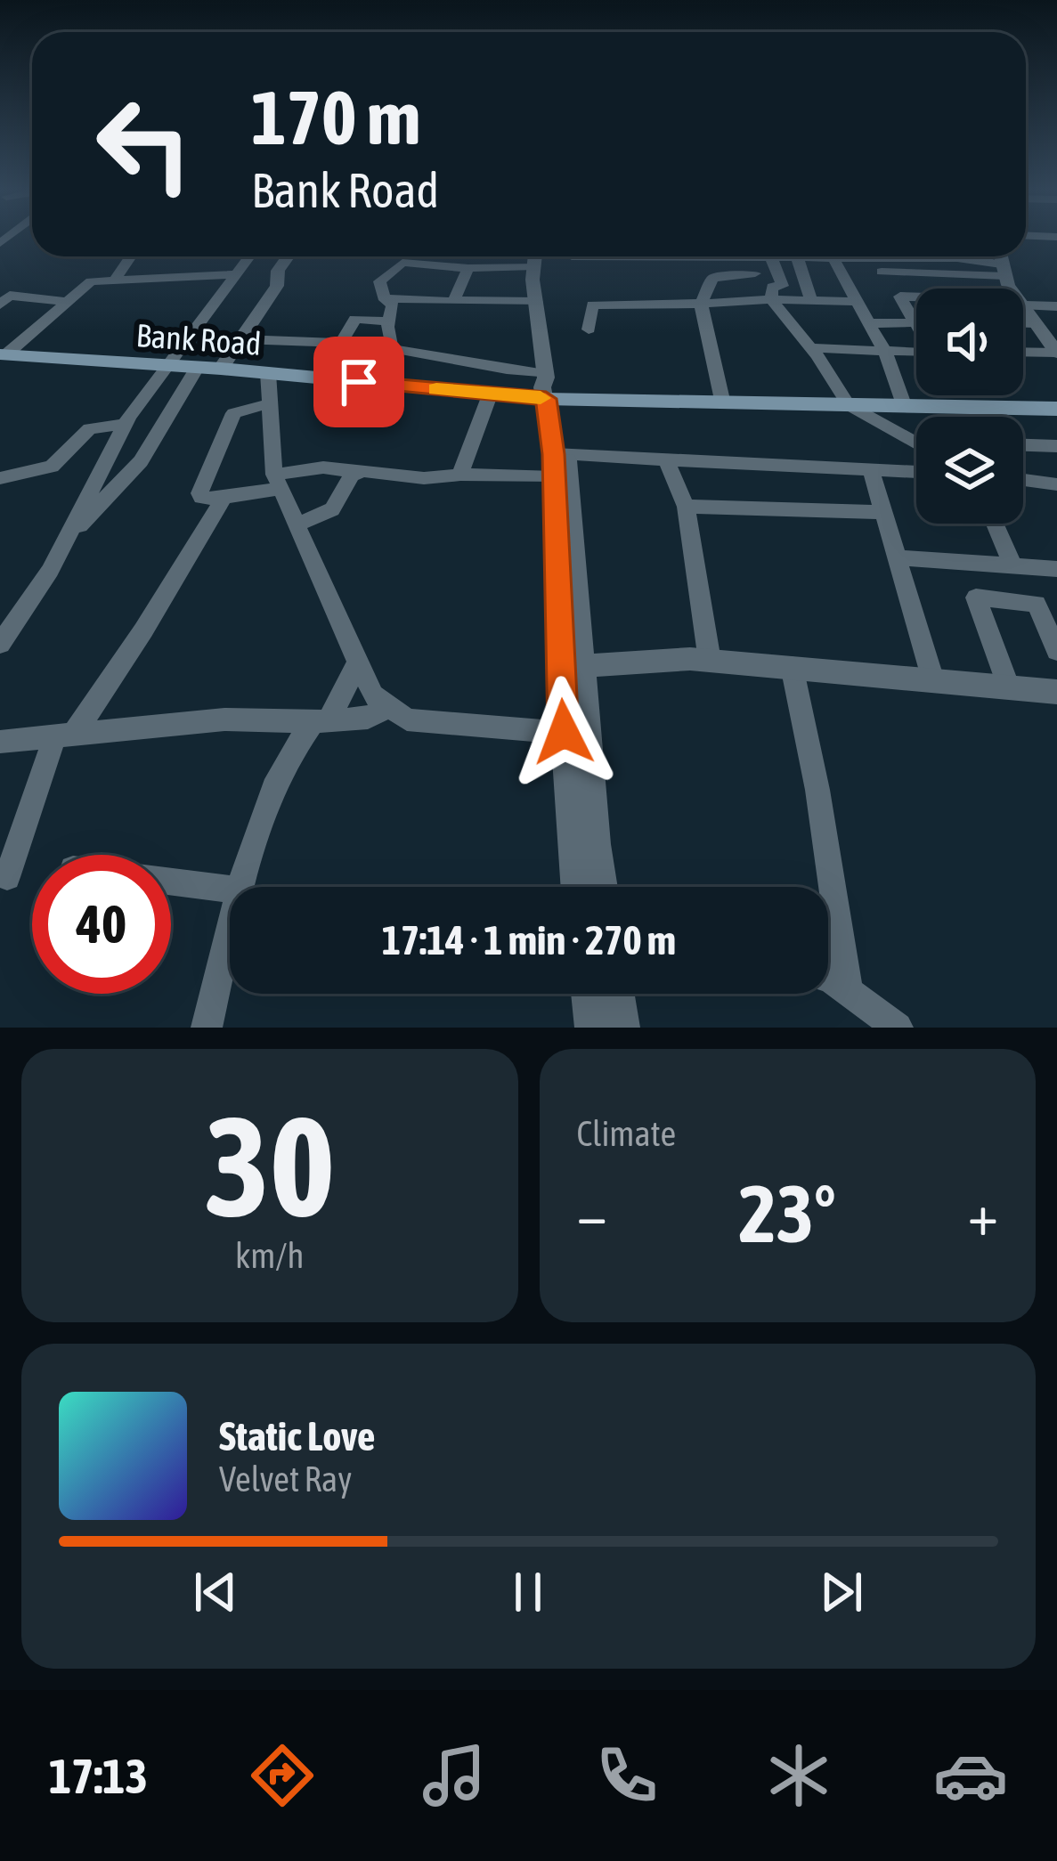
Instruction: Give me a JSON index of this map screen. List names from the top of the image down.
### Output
{
  "streets": {
    "main road": ["Bank Road"]
  },
  "page": {
    "turn": ["170 m", "Bank Road"],
    "limit": "40",
    "trip": "17:14 · 1 min · 270 m",
    "tile": [
      ["30", "km/h"],
      "Climate"
    ],
    "heat": ["−", "23°", "+"],
    "song": ["Static Love", "Velvet Ray"],
    "tabs": "17:13"
  }
}
